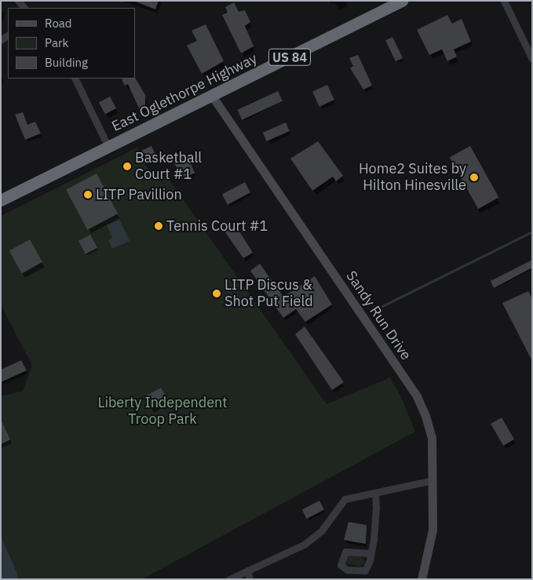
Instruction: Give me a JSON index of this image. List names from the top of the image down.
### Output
{
  "streets": {
    "highway": ["US 84", "East Oglethorpe Highway"],
    "street": ["Sandy Run Drive"]
  },
  "crossings": [
    ["East Oglethorpe Highway", "Sandy Run Drive"]
  ],
  "parks": ["Liberty Independent Troop Park"],
  "places": [
    "Basketball Court #1",
    "Home2 Suites by Hilton Hinesville",
    "LITP Pavillion",
    "Tennis Court #1",
    "LITP Discus & Shot Put Field"
  ],
  "legend": ["Road", "Park", "Building"]
}
